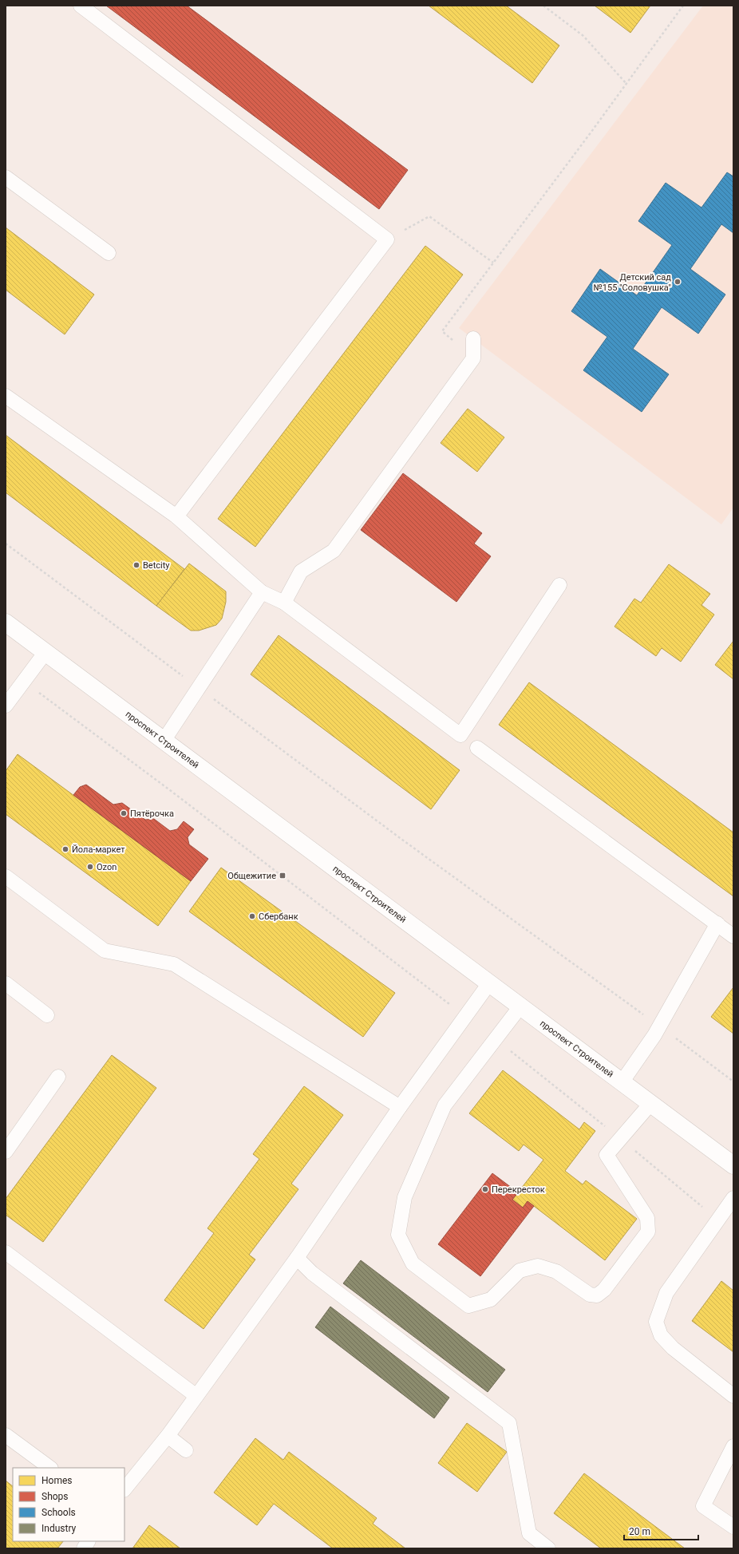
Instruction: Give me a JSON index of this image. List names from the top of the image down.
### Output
{
  "streets": {
    "main road": ["проспект Строителей"]
  },
  "places": {
    "other": [
      "Детский сад №155 \"Соловушка\"",
      "Betcity",
      "Пятёрочка",
      "Йола-маркет",
      "Ozon",
      "Сбербанк",
      "Перекресток"
    ],
    "transit": ["Общежитие"]
  },
  "legend": [
    "Homes",
    "Shops",
    "Schools",
    "Industry"
  ],
  "scale_bar": "20 m"
}
